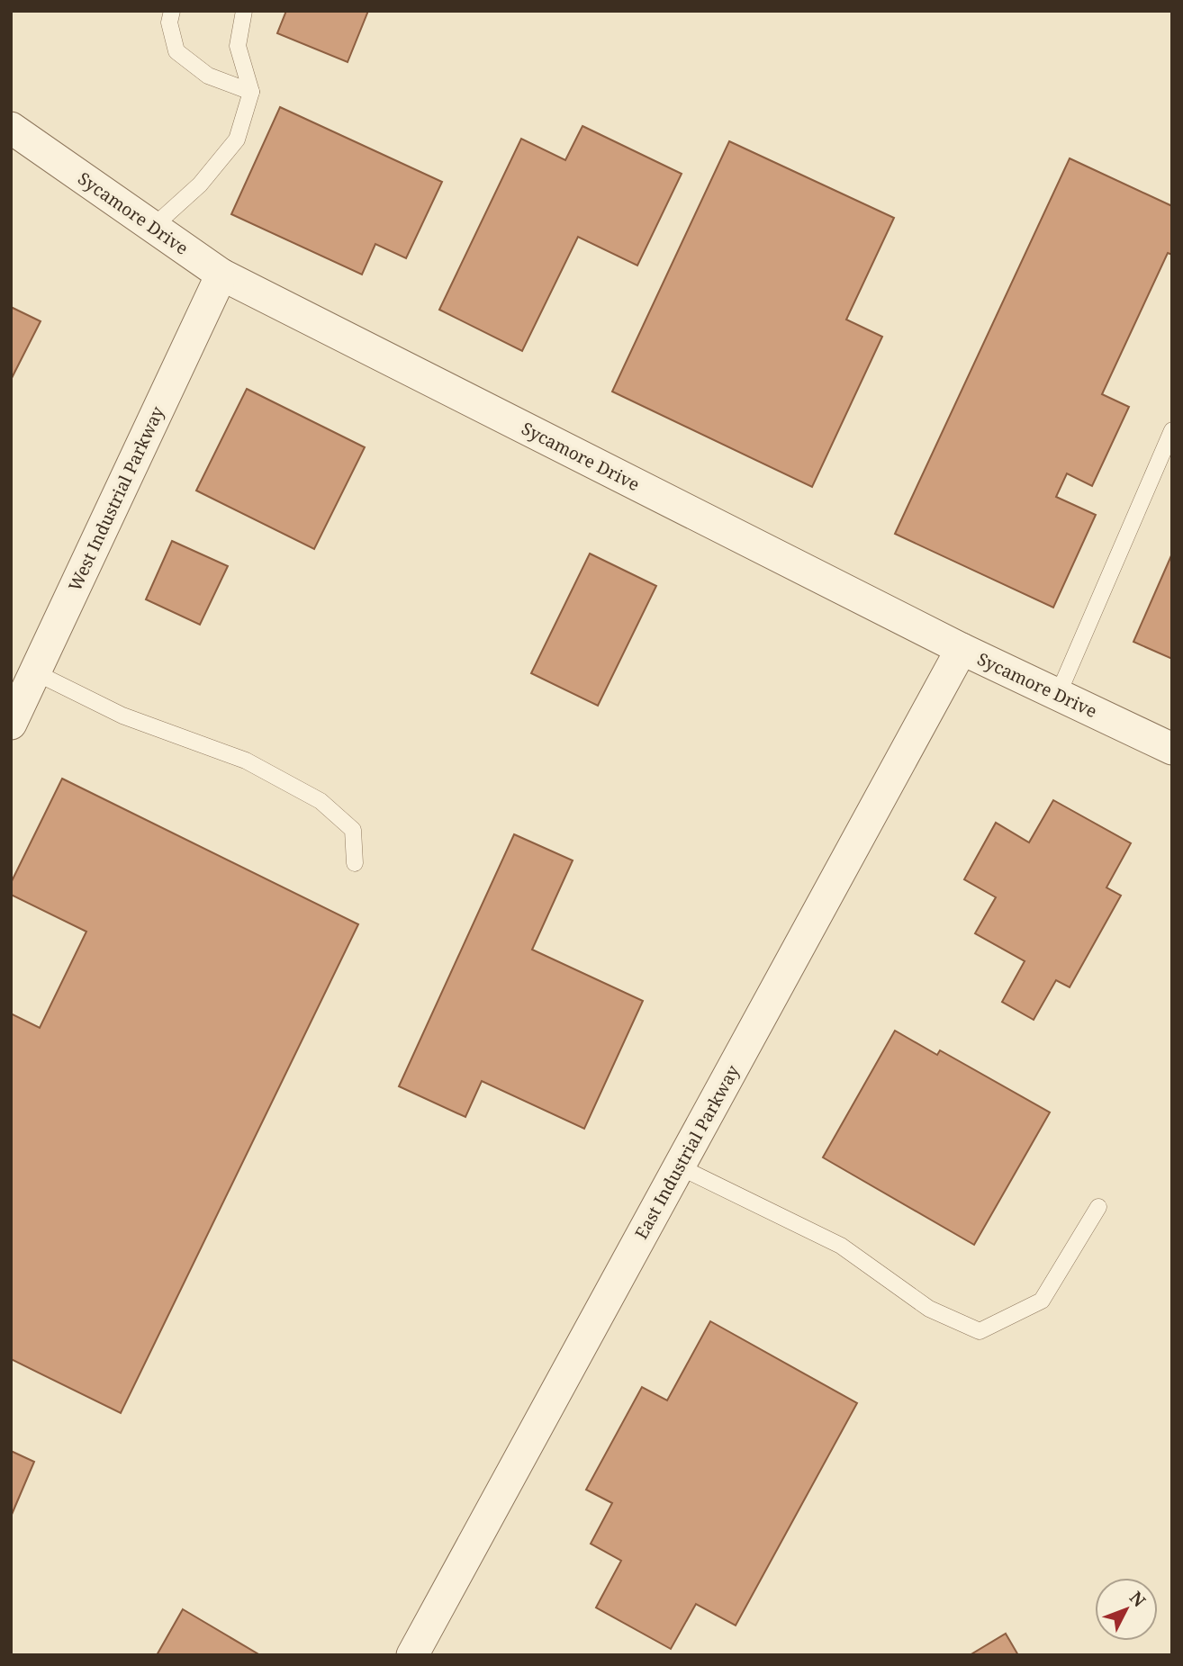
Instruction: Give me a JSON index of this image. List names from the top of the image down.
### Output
{
  "streets": {
    "street": ["Sycamore Drive", "West Industrial Parkway", "East Industrial Parkway"]
  },
  "crossings": [
    ["Sycamore Drive", "West Industrial Parkway"],
    ["Sycamore Drive", "East Industrial Parkway"]
  ],
  "north": "top right"
}
